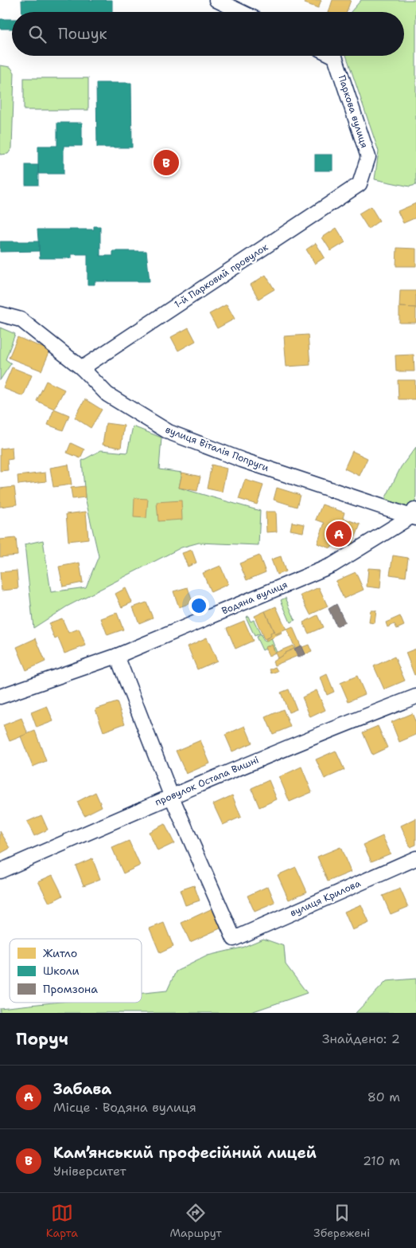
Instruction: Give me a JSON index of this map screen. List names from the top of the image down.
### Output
{
  "streets": {
    "street": [
      "Паркова вулиця",
      "1-й Парковий провулок",
      "вулиця Віталія Попруги",
      "Водяна вулиця",
      "провулок Остапа Вишні",
      "вулиця Крилова"
    ]
  },
  "crossings": [
    ["Паркова вулиця", "1-й Парковий провулок"],
    ["1-й Парковий провулок", "вулиця Віталія Попруги"],
    ["вулиця Віталія Попруги", "Водяна вулиця"],
    ["провулок Остапа Вишні", "вулиця Крилова"]
  ],
  "legend": ["Житло", "Школи", "Промзона"],
  "page": {
    "search": "Пошук",
    "pins": ["B", "A"],
    "heading": ["Поруч", "Знайдено: 2"],
    "list": [
      {
        "mark": "A",
        "name": "Забава",
        "note": "Місце · Водяна вулиця",
        "value": "80 m"
      },
      {
        "mark": "B",
        "name": "Кам’янський професійний лицей",
        "note": "Університет",
        "value": "210 m"
      }
    ],
    "nav": ["Карта", "Маршрут", "Збережені"]
  }
}
